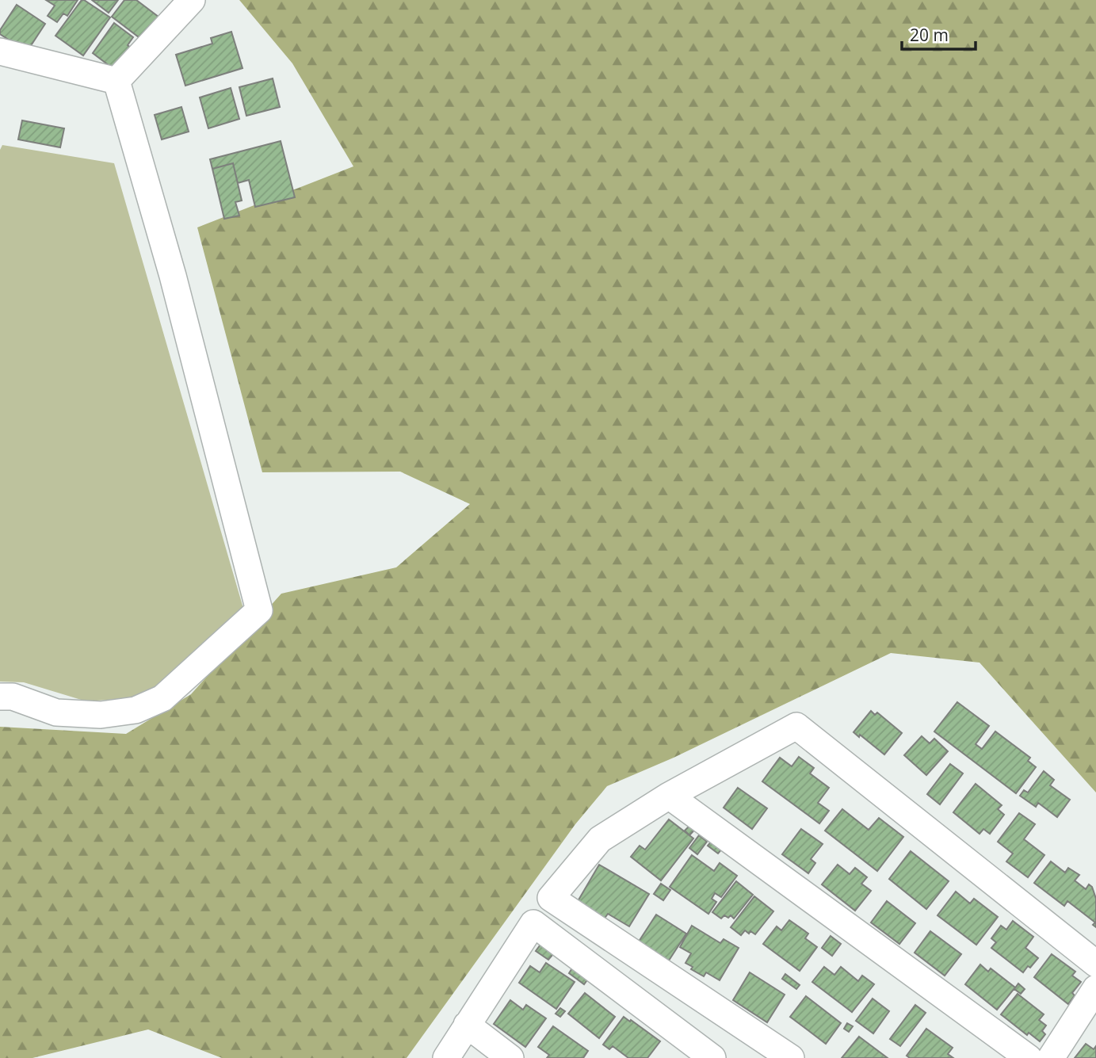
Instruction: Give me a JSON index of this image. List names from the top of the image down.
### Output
{
  "scale_bar": "20 m"
}
